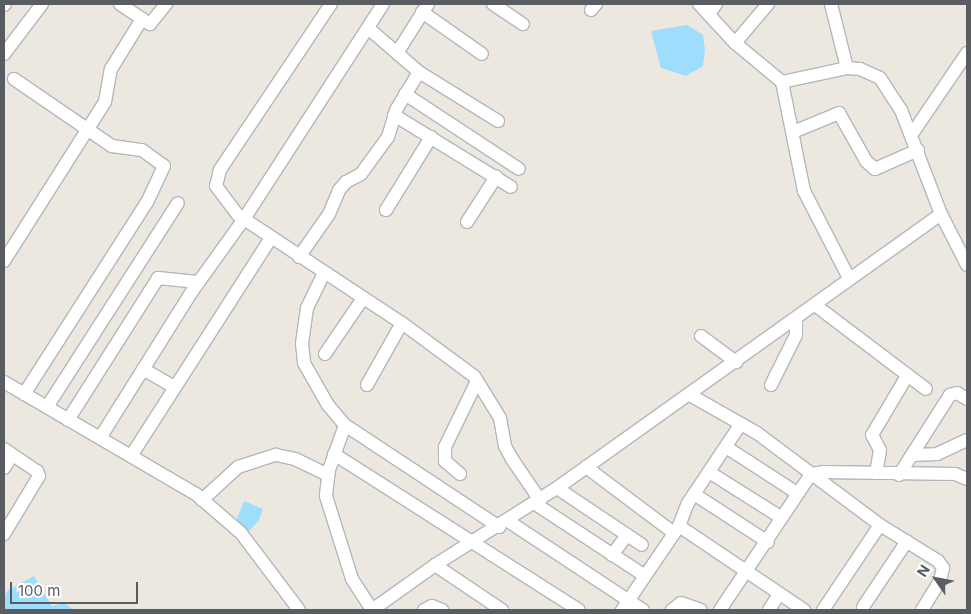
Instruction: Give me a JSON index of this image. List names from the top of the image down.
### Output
{
  "scale_bar": "100 m",
  "north": "top left"
}
